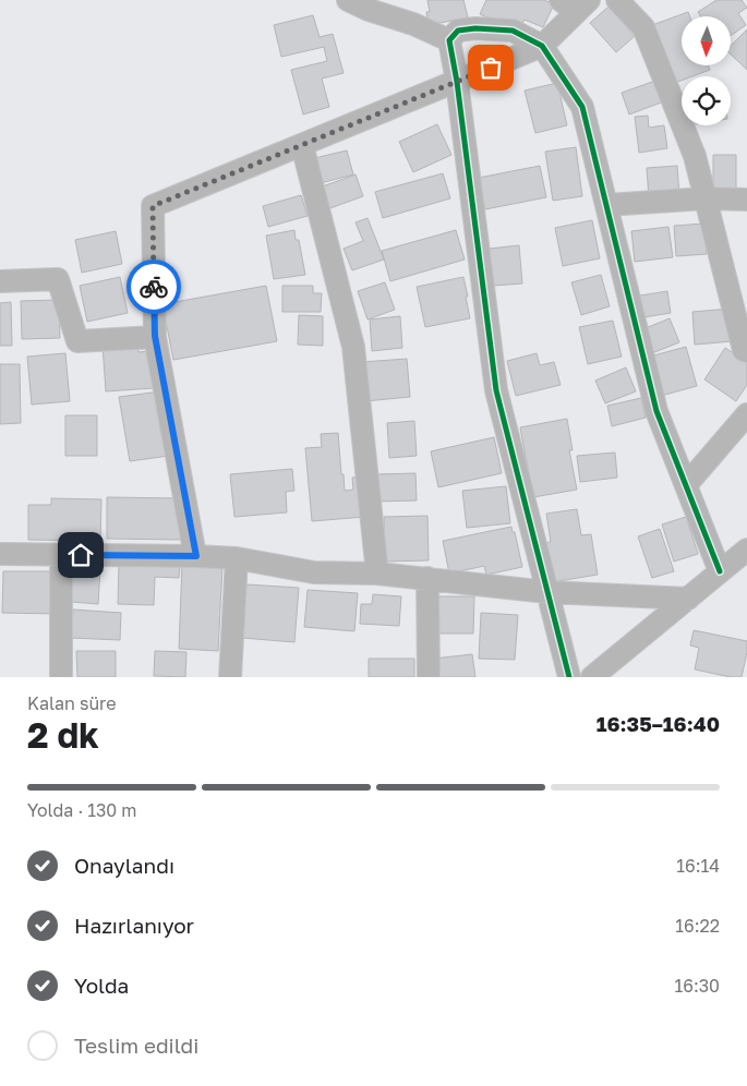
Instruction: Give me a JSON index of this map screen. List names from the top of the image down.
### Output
{
  "north": "bottom",
  "page": {
    "heading": ["2 dk", "Kalan süre", "16:35–16:40"],
    "bar": "Yolda · 130 m",
    "list": [
      ["Onaylandı", "16:14"],
      ["Hazırlanıyor", "16:22"],
      ["Yolda", "16:30"],
      "Teslim edildi"
    ]
  }
}
